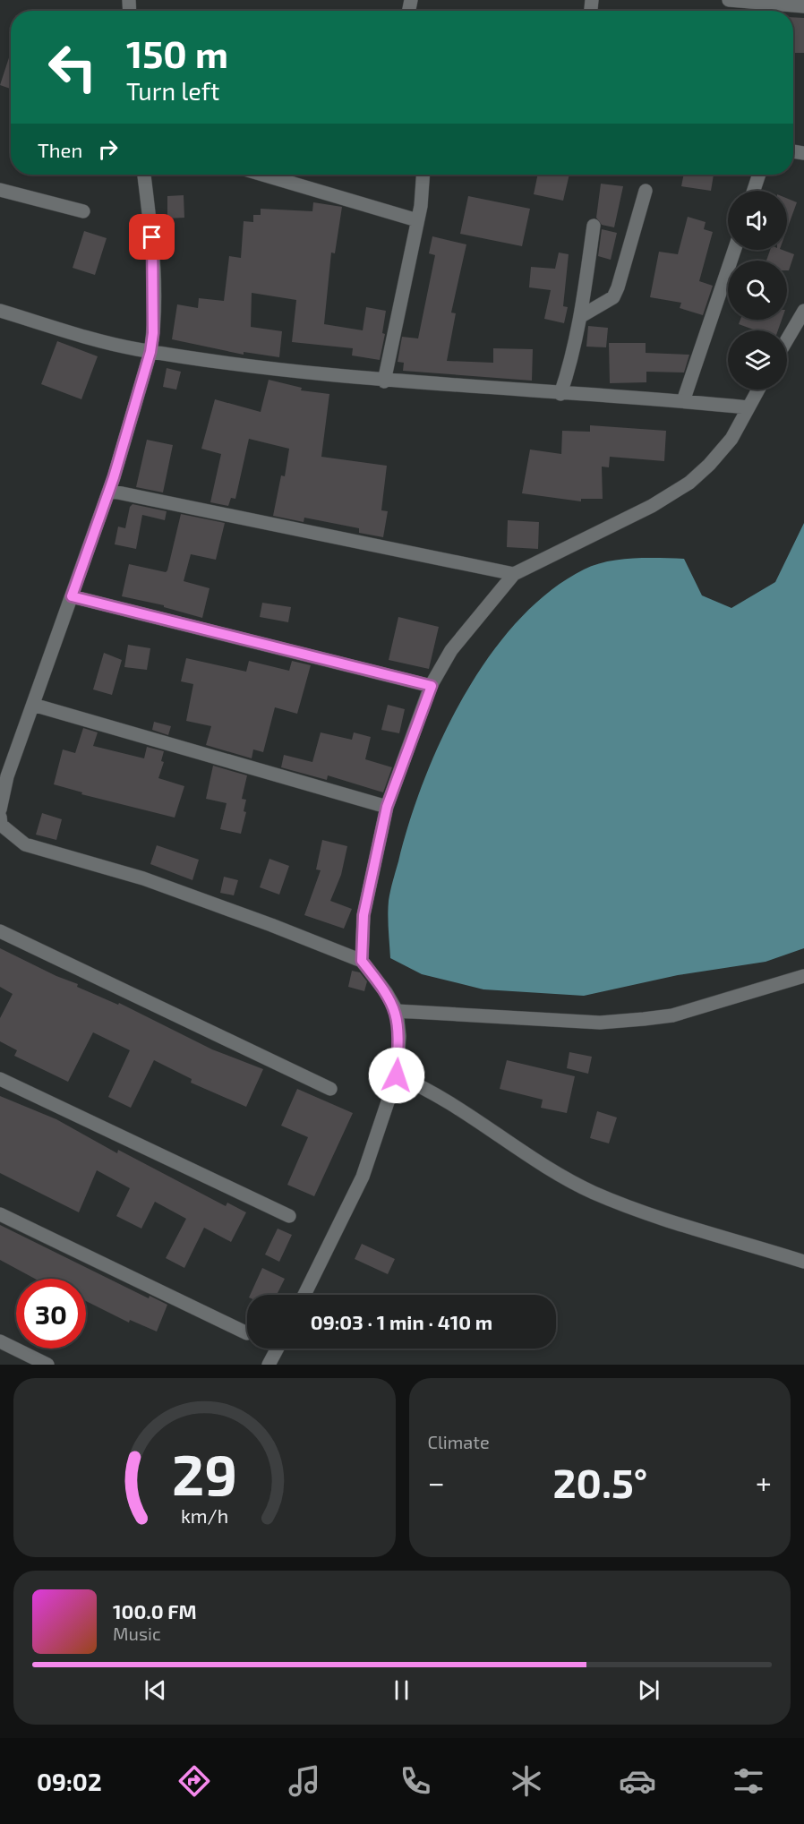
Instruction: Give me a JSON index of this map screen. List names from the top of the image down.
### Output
{
  "page": {
    "turn": ["150 m", "Turn left"],
    "then": "Then",
    "limit": "30",
    "trip": "09:03 · 1 min · 410 m",
    "tile": "Climate",
    "heat": ["−", "20.5°", "+"],
    "song": ["100.0 FM", "Music"],
    "tabs": "09:02",
    "gauge": ["29", "km/h"]
  }
}
